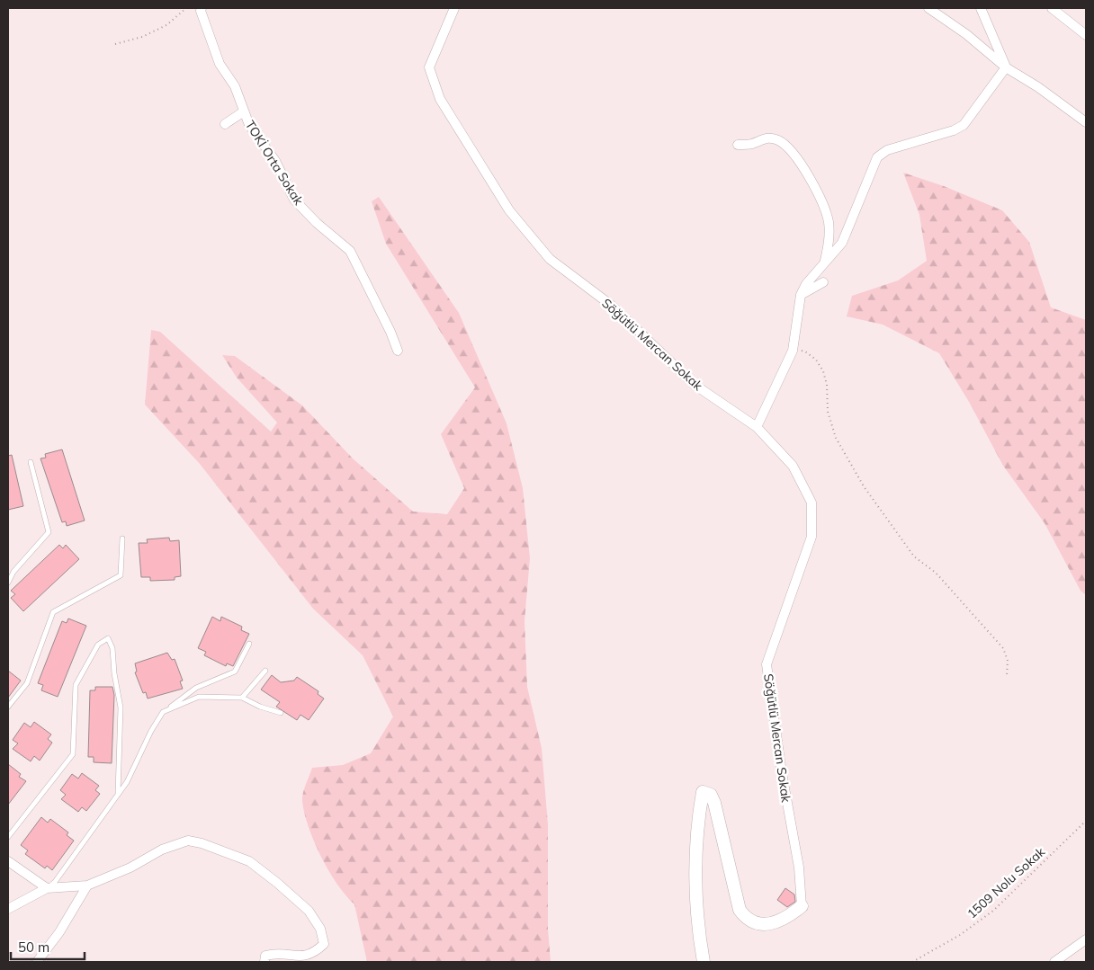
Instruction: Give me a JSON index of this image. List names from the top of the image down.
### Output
{
  "streets": {
    "street": ["TOKİ Orta Sokak", "Söğütlü Mercan Sokak"],
    "path": ["1509 Nolu Sokak"]
  },
  "scale_bar": "50 m"
}
